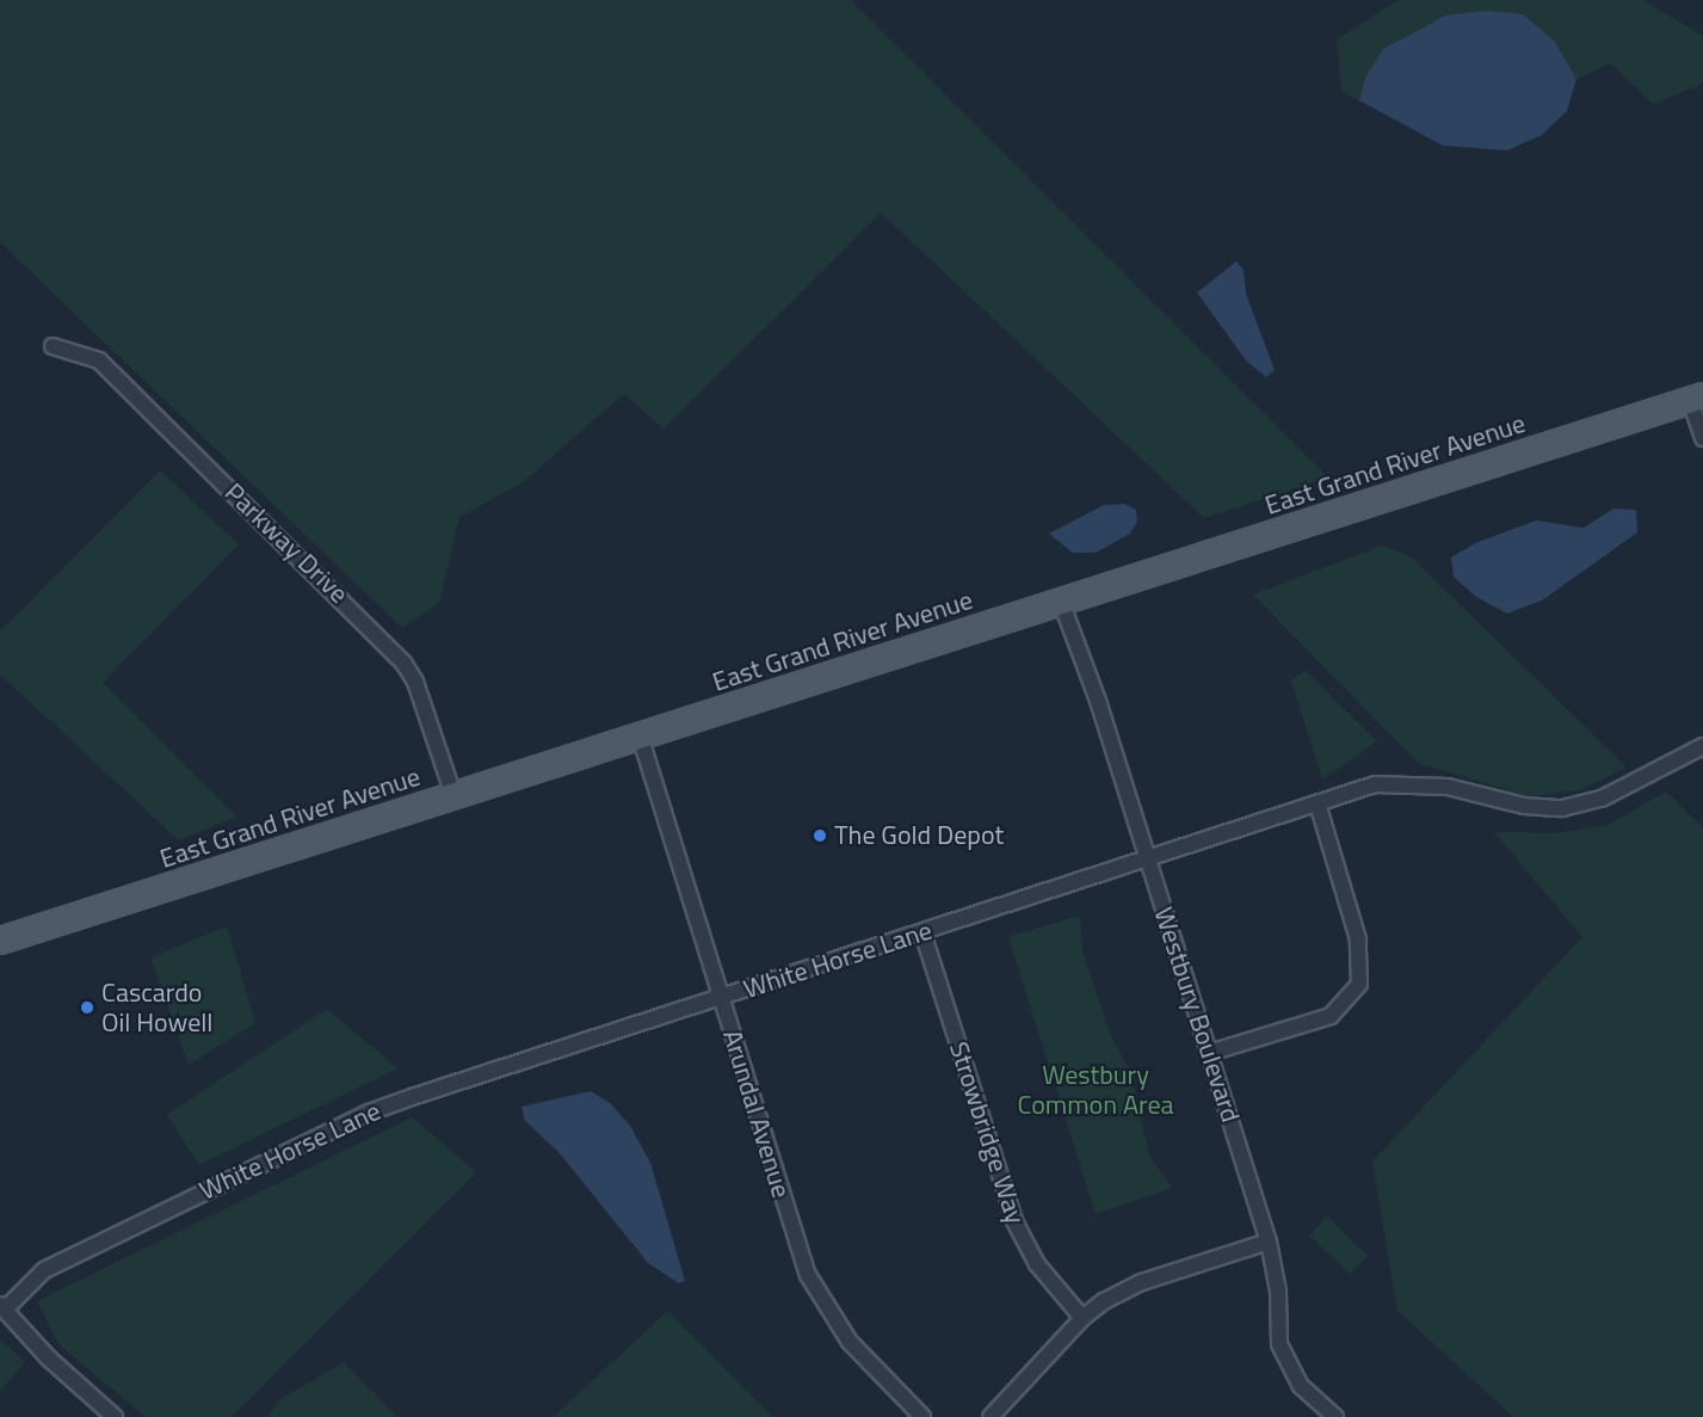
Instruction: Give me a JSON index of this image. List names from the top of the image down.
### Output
{
  "streets": {
    "main road": ["East Grand River Avenue"],
    "street": [
      "Parkway Drive",
      "White Horse Lane",
      "Westbury Boulevard",
      "Arundal Avenue",
      "Strowbridge Way"
    ]
  },
  "crossings": [
    ["East Grand River Avenue", "Parkway Drive"],
    ["East Grand River Avenue", "Westbury Boulevard"],
    ["East Grand River Avenue", "Arundal Avenue"],
    ["White Horse Lane", "Westbury Boulevard"],
    ["White Horse Lane", "Arundal Avenue"],
    ["White Horse Lane", "Strowbridge Way"]
  ],
  "parks": ["Westbury Common Area"],
  "places": ["The Gold Depot", "Cascardo Oil Howell"]
}
